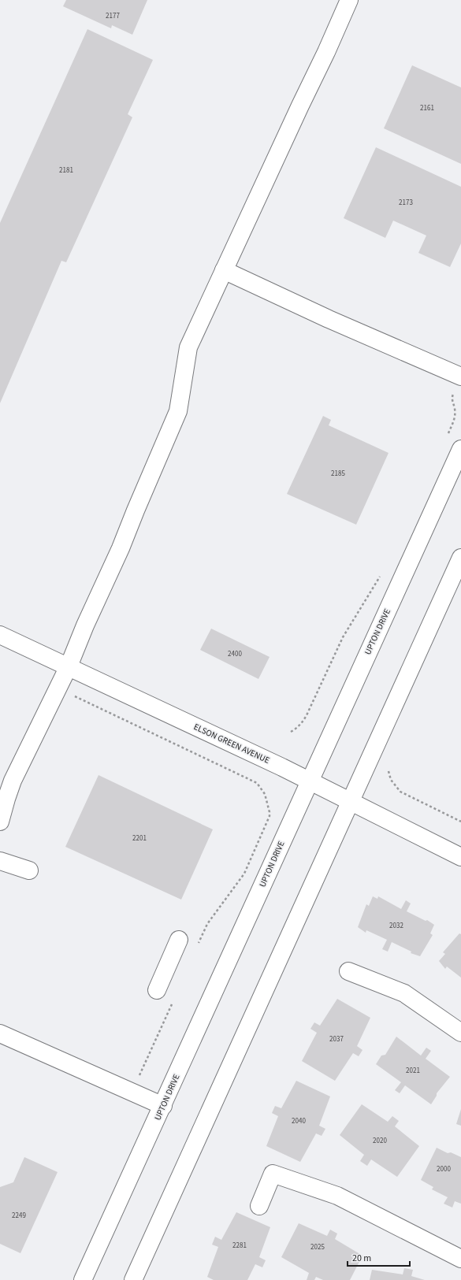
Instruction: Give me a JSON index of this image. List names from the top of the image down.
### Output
{
  "streets": {
    "main road": ["UPTON DRIVE", "ELSON GREEN AVENUE"]
  },
  "crossings": [
    ["UPTON DRIVE", "ELSON GREEN AVENUE"]
  ],
  "house_numbers": [
    "2177",
    "2161",
    "2181",
    "2173",
    "2185",
    "2400",
    "2201",
    "2032",
    "2037",
    "2021",
    "2040",
    "2020",
    "2000",
    "2249",
    "2281",
    "2025"
  ],
  "scale_bar": "20 m"
}
